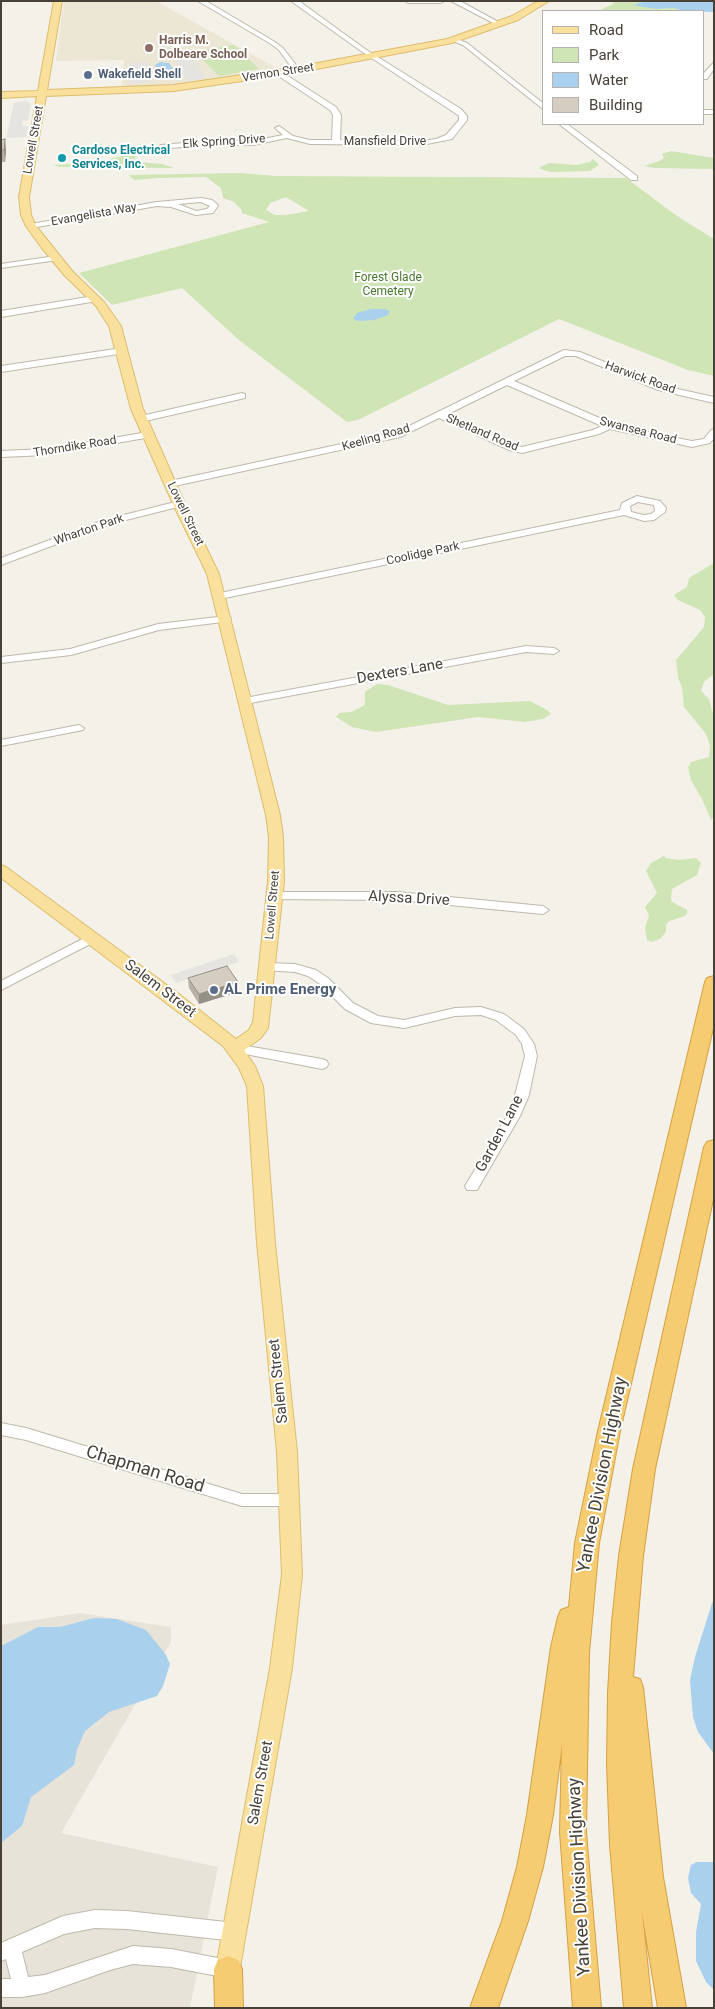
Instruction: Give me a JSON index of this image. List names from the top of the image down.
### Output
{
  "streets": {
    "highway": ["Yankee Division Highway"],
    "main road": ["Vernon Street", "Lowell Street", "Salem Street"],
    "street": [
      "Elk Spring Drive",
      "Mansfield Drive",
      "Evangelista Way",
      "Harwick Road",
      "Swansea Road",
      "Shetland Road",
      "Keeling Road",
      "Thorndike Road",
      "Wharton Park",
      "Coolidge Park",
      "Dexters Lane",
      "Alyssa Drive",
      "Garden Lane",
      "Chapman Road"
    ]
  },
  "crossings": [
    ["Vernon Street", "Lowell Street"],
    ["Vernon Street", "Mansfield Drive"],
    ["Lowell Street", "Evangelista Way"],
    ["Lowell Street", "Keeling Road"],
    ["Lowell Street", "Thorndike Road"],
    ["Lowell Street", "Wharton Park"],
    ["Lowell Street", "Coolidge Park"],
    ["Lowell Street", "Dexters Lane"],
    ["Lowell Street", "Alyssa Drive"],
    ["Lowell Street", "Salem Street"],
    ["Lowell Street", "Garden Lane"],
    ["Elk Spring Drive", "Mansfield Drive"],
    ["Harwick Road", "Keeling Road"],
    ["Swansea Road", "Shetland Road"],
    ["Swansea Road", "Keeling Road"],
    ["Shetland Road", "Keeling Road"],
    ["Salem Street", "Chapman Road"]
  ],
  "parks": ["Forest Glade Cemetery"],
  "places": [
    "Harris M. Dolbeare School",
    "Wakefield Shell",
    "Cardoso Electrical Services, Inc.",
    "AL Prime Energy"
  ],
  "legend": [
    "Road",
    "Park",
    "Water",
    "Building"
  ]
}
